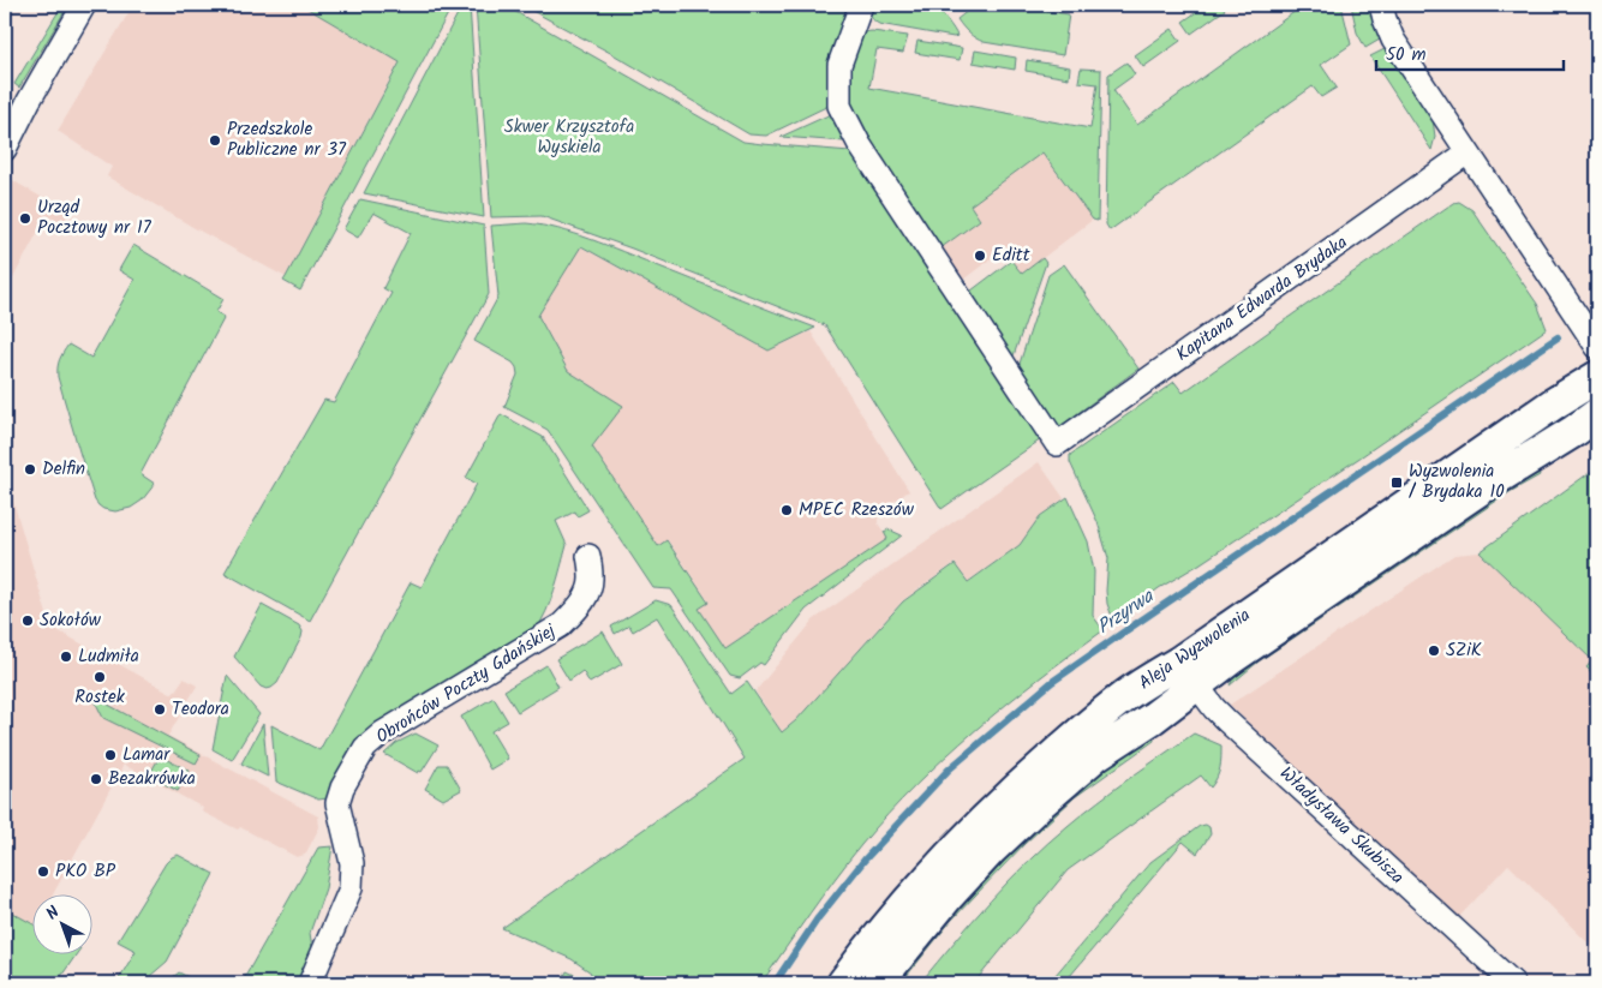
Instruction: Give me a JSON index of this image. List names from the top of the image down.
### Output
{
  "streets": {
    "main road": ["Aleja Wyzwolenia"],
    "street": ["Kapitana Edwarda Brydaka", "Obrońców Poczty Gdańskiej", "Władysława Skubisza"]
  },
  "crossings": [
    ["Aleja Wyzwolenia", "Władysława Skubisza"]
  ],
  "water": ["Przyrwa"],
  "parks": ["Skwer Krzysztofa Wyskiela"],
  "places": {
    "other": [
      "Przedszkole Publiczne nr 37",
      "Urząd Pocztowy nr 17",
      "Editt",
      "Delfin",
      "MPEC Rzeszów",
      "Sokołów",
      "SZiK",
      "Ludmiła",
      "Rostek",
      "Teodora",
      "Lamar",
      "Bezakrówka",
      "PKO BP"
    ],
    "transit": ["Wyzwolenia / Brydaka 10"]
  },
  "scale_bar": "50 m",
  "north": "top left"
}
